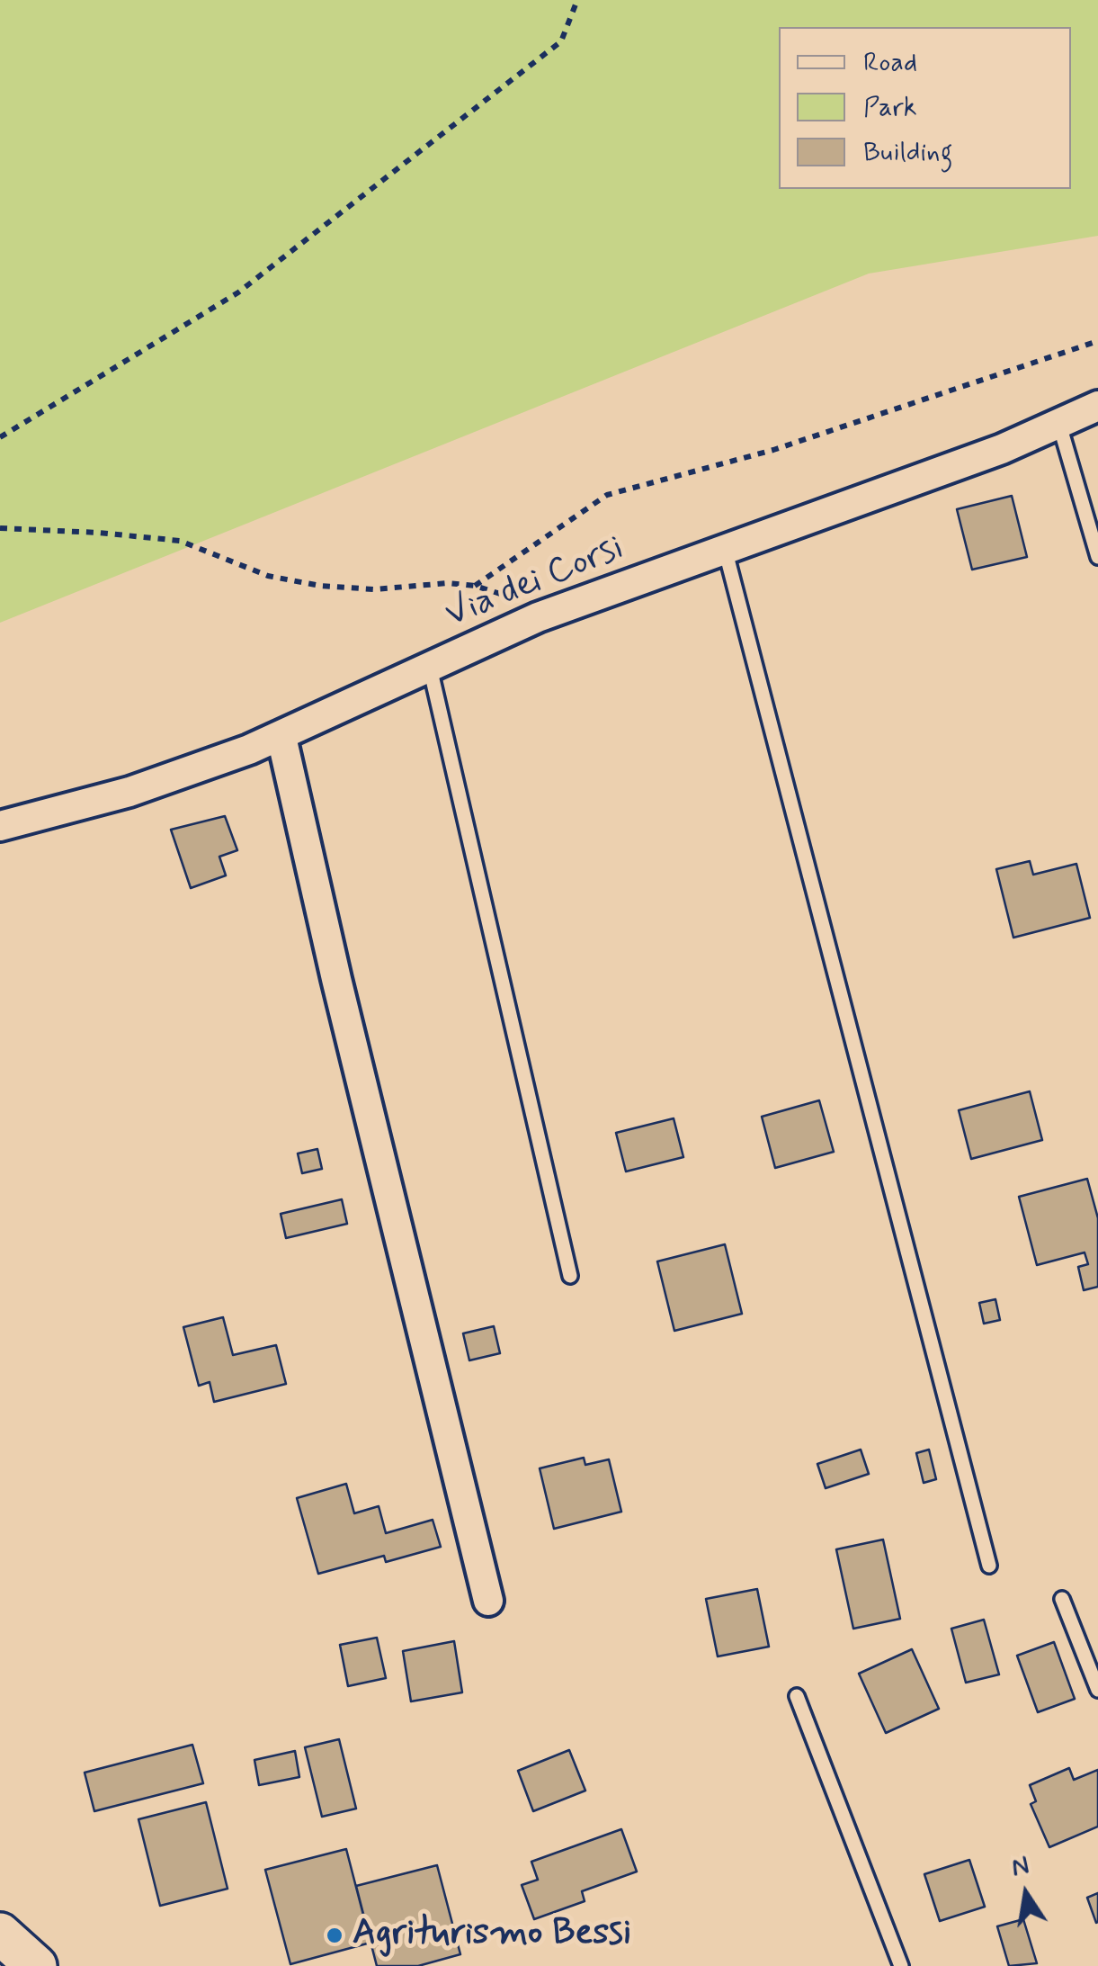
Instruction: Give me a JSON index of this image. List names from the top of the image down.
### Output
{
  "streets": {
    "street": ["Via dei Corsi"]
  },
  "places": ["Agriturismo Bessi"],
  "legend": ["Road", "Park", "Building"],
  "north": "top"
}
